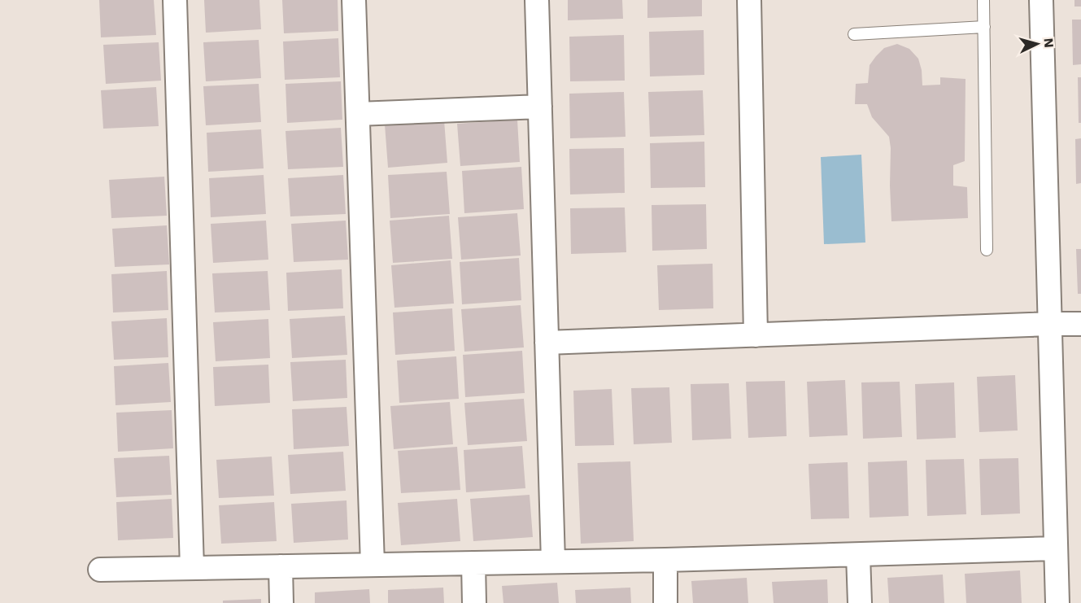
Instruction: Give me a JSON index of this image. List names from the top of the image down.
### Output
{
  "north": "right"
}
